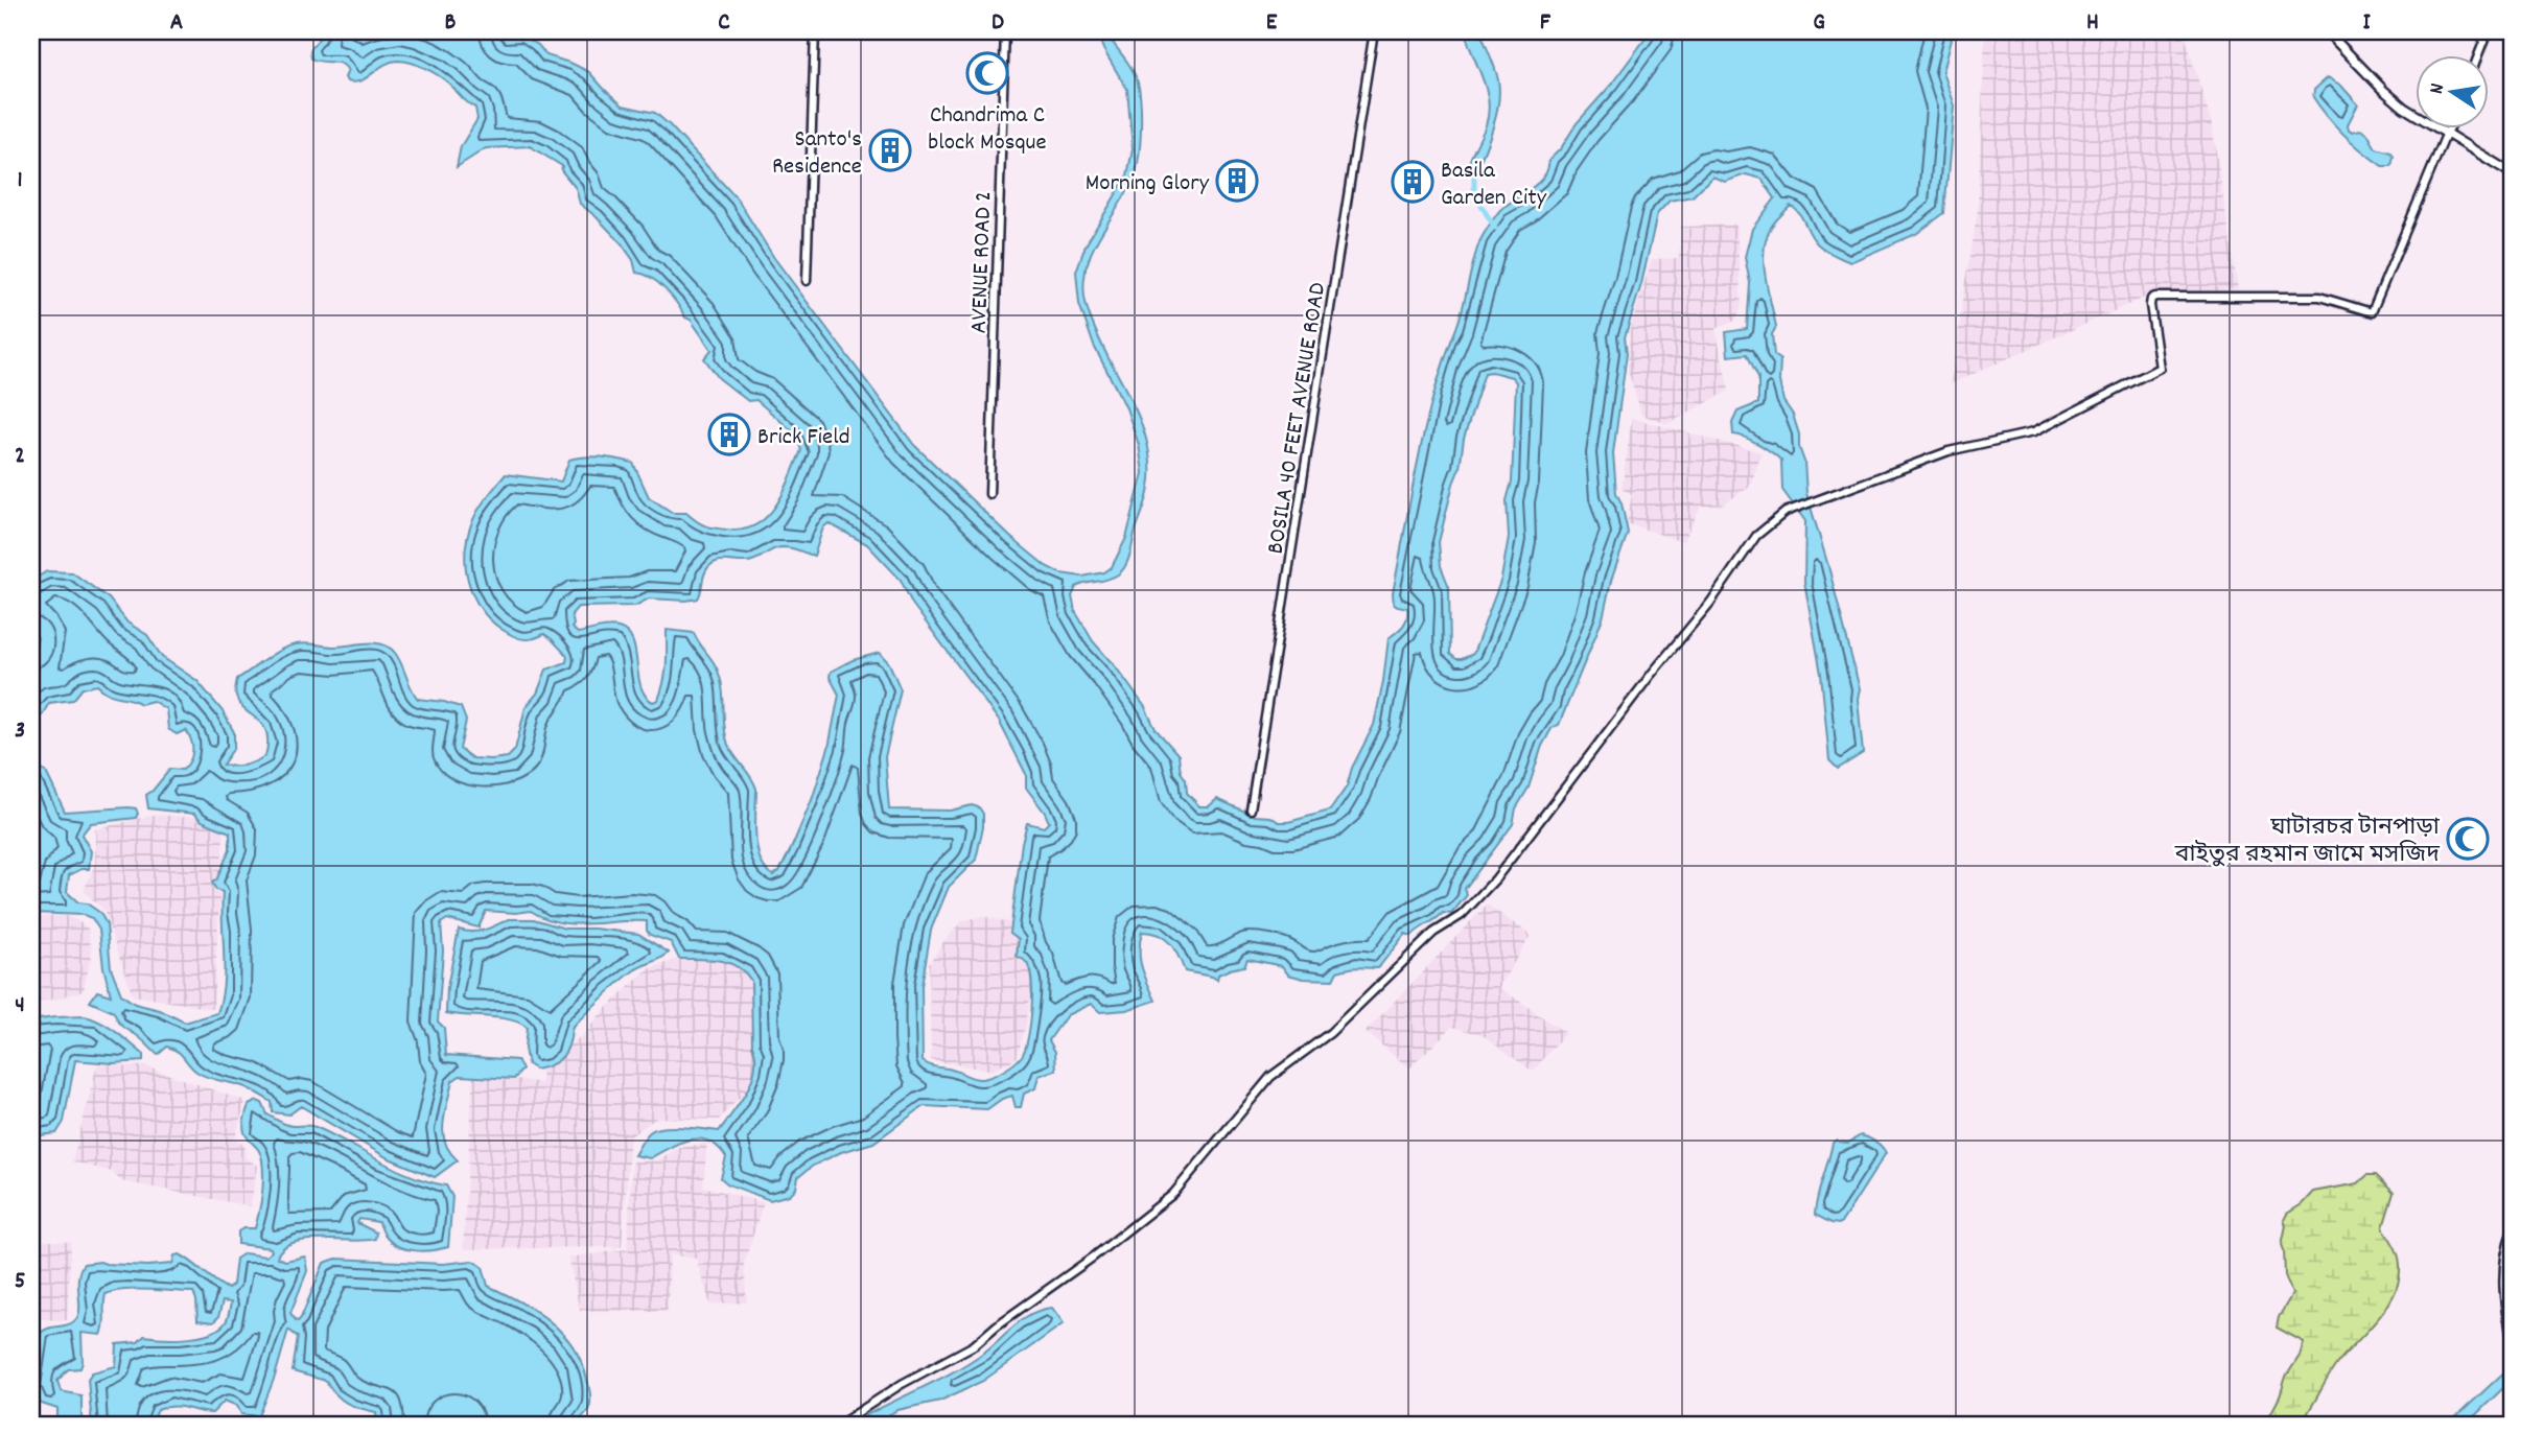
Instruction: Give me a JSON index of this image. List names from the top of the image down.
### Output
{
  "streets": {
    "street": ["AVENUE ROAD 2", "BOSILA 40 FEET AVENUE ROAD"]
  },
  "places": {
    "mosque": ["Chandrima C block Mosque", "ঘাটারচর টানপাড়া বাইতুর রহমান জামে মসজিদ"],
    "building": [
      "Santo's Residence",
      "Morning Glory",
      "Basila Garden City",
      "Brick Field"
    ]
  },
  "north": "left",
  "grid": {
    "columns": [
      "A",
      "B",
      "C",
      "D",
      "E",
      "F",
      "G",
      "H",
      "I"
    ],
    "rows": [
      "1",
      "2",
      "3",
      "4",
      "5"
    ]
  }
}
